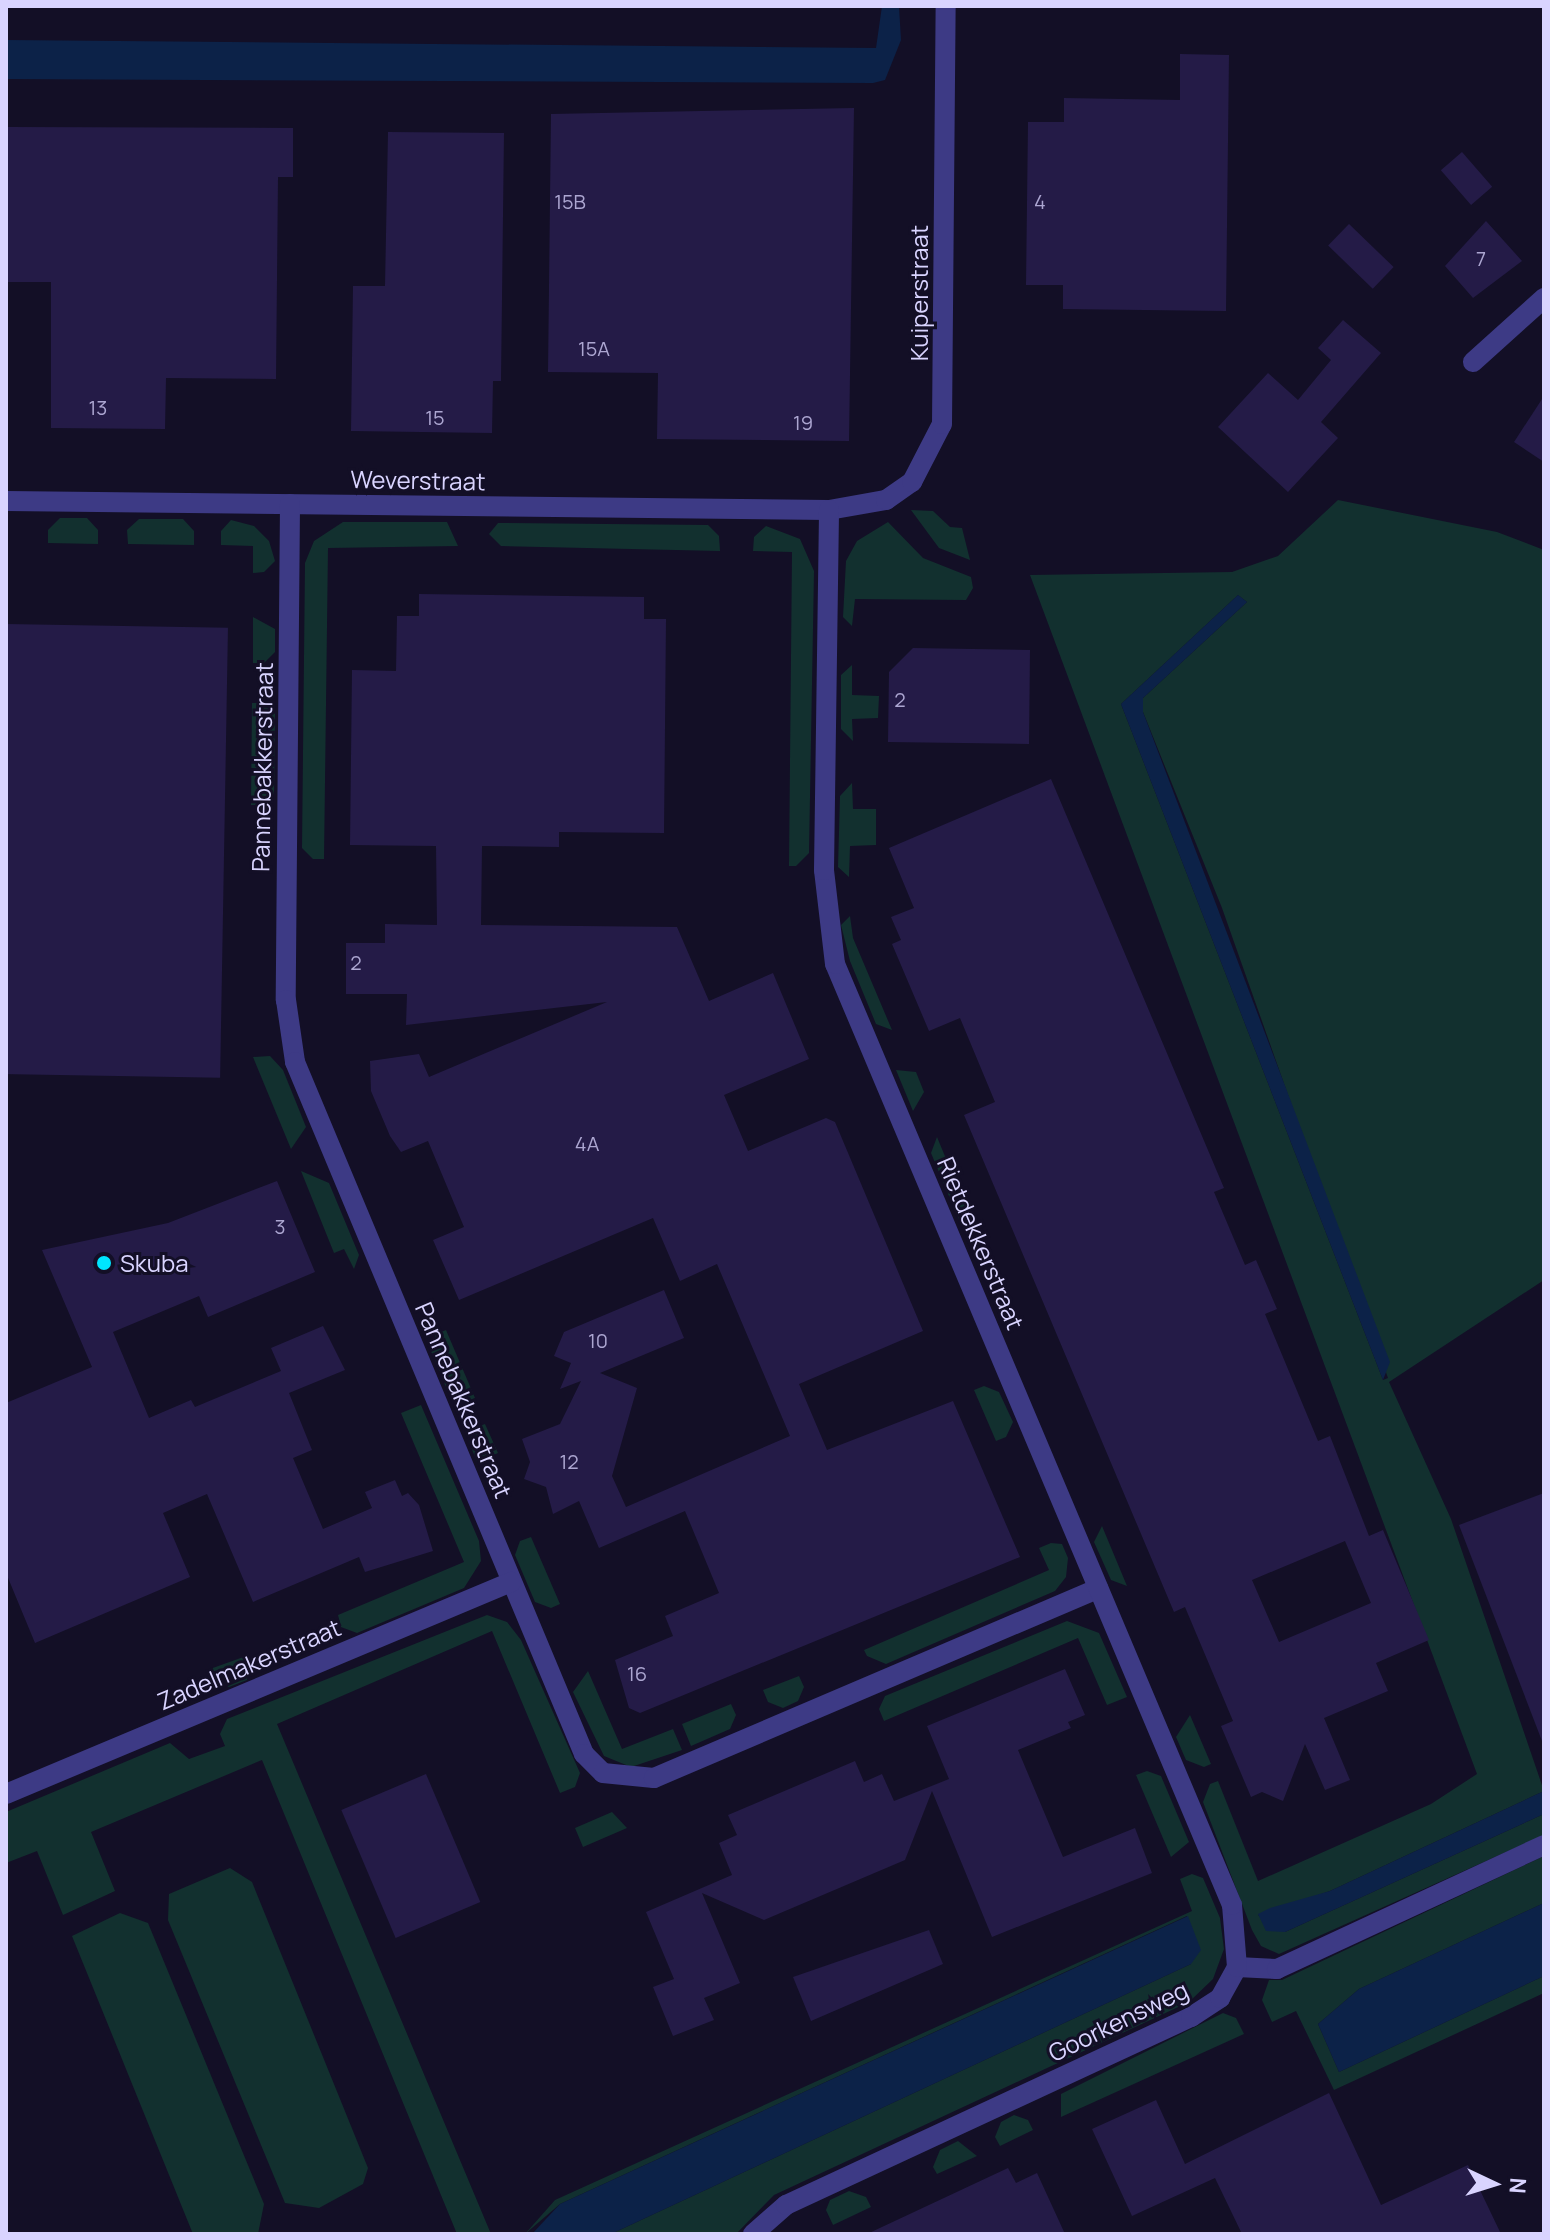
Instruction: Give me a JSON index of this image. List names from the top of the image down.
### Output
{
  "streets": {
    "street": [
      "Kuiperstraat",
      "Weverstraat",
      "Pannebakkerstraat",
      "Rietdekkerstraat",
      "Zadelmakerstraat",
      "Goorkensweg"
    ]
  },
  "crossings": [
    ["Kuiperstraat", "Weverstraat"],
    ["Kuiperstraat", "Rietdekkerstraat"],
    ["Weverstraat", "Pannebakkerstraat"],
    ["Weverstraat", "Rietdekkerstraat"],
    ["Pannebakkerstraat", "Rietdekkerstraat"],
    ["Pannebakkerstraat", "Zadelmakerstraat"],
    ["Rietdekkerstraat", "Goorkensweg"]
  ],
  "places": ["Skuba"],
  "house_numbers": [
    "15B",
    "4",
    "7",
    "15A",
    "13",
    "15",
    "19",
    "2",
    "2",
    "4A",
    "3",
    "10",
    "12",
    "16"
  ],
  "north": "right"
}
